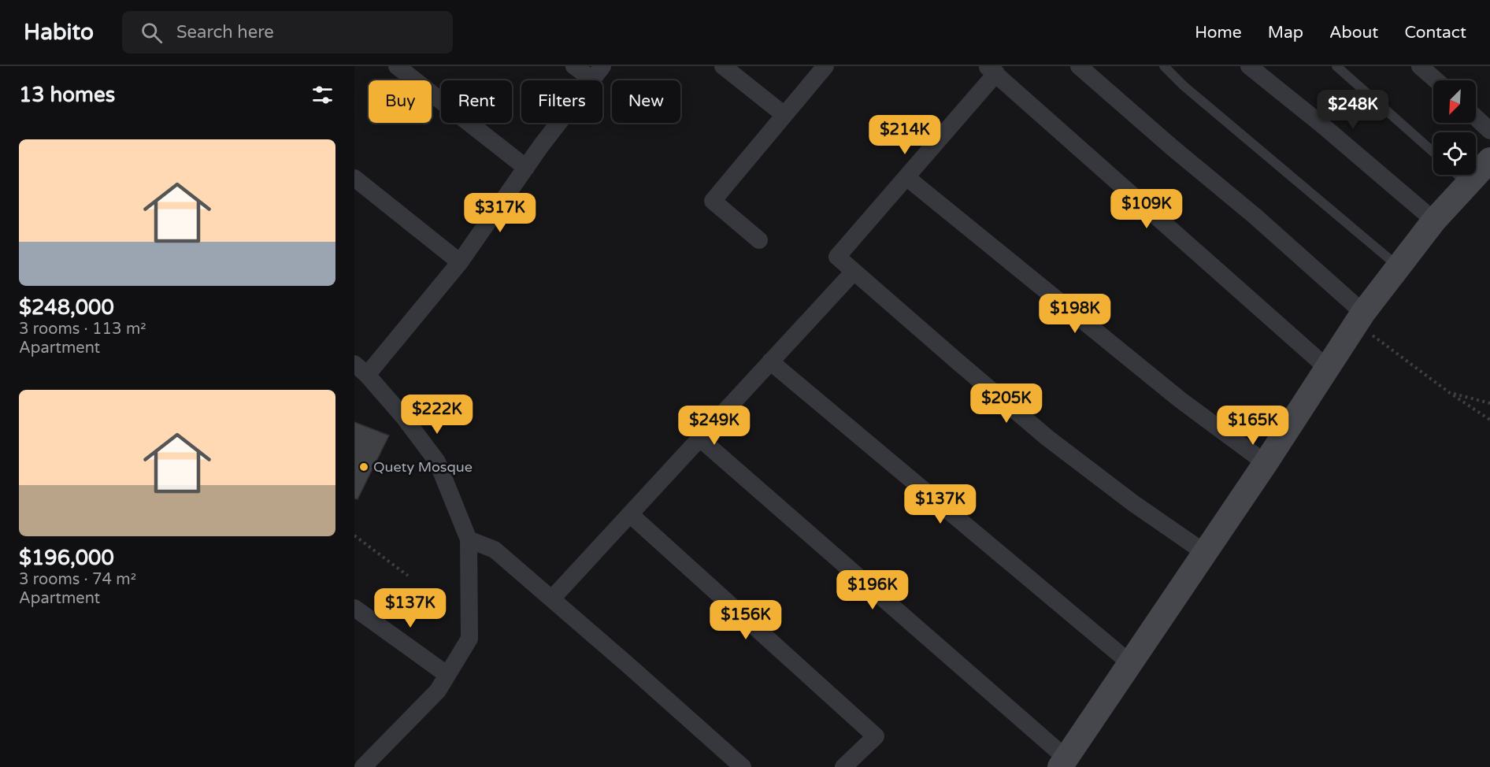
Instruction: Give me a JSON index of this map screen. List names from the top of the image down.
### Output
{
  "places": ["Quety Mosque"],
  "north": "bottom left",
  "page": {
    "header": "Habito",
    "search": "Search here",
    "nav": [
      "Home",
      "Map",
      "About",
      "Contact"
    ],
    "heading": "13 homes",
    "chip": [
      "Buy",
      "Rent",
      "Filters",
      "New"
    ],
    "price": [
      "$248K",
      "$214K",
      "$109K",
      "$317K",
      "$198K",
      "$205K",
      "$222K",
      "$249K",
      "$165K",
      "$137K",
      "$196K",
      "$137K",
      "$156K"
    ],
    "list": [
      {
        "name": "$248,000",
        "note": "3 rooms · 113 m² · Apartment"
      },
      {
        "name": "$196,000",
        "note": "3 rooms · 74 m² · Apartment"
      }
    ]
  }
}
